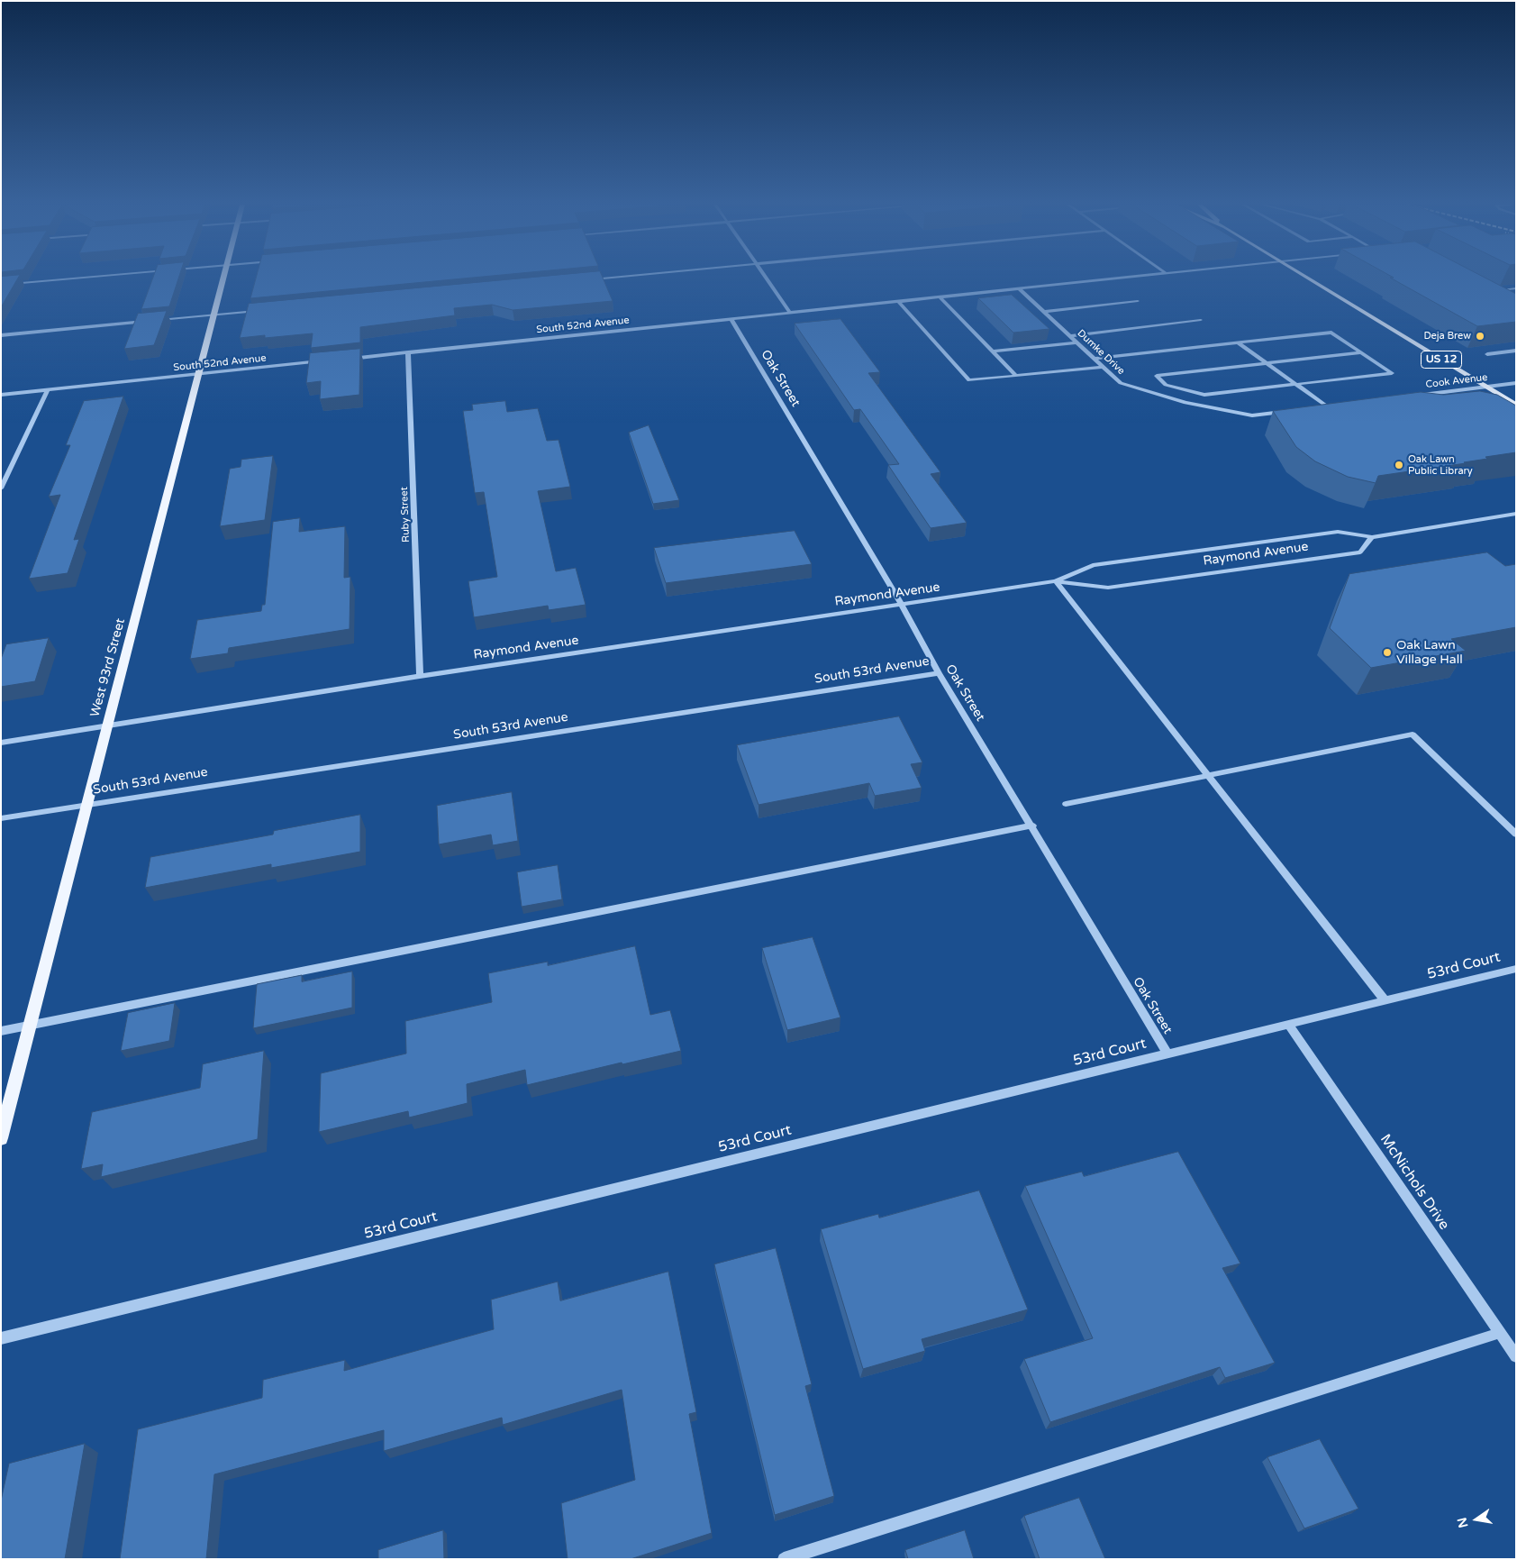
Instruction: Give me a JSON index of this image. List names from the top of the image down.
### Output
{
  "streets": {
    "main road": ["US 12", "West 93rd Street"],
    "street": [
      "South 52nd Avenue",
      "Dumke Drive",
      "Oak Street",
      "Cook Avenue",
      "Ruby Street",
      "Raymond Avenue",
      "South 53rd Avenue",
      "53rd Court",
      "McNichols Drive"
    ]
  },
  "crossings": [
    ["South 52nd Avenue", "Dumke Drive"],
    ["South 52nd Avenue", "Oak Street"],
    ["South 52nd Avenue", "Ruby Street"],
    ["South 52nd Avenue", "West 93rd Street"],
    ["US 12", "Cook Avenue"],
    ["Oak Street", "Raymond Avenue"],
    ["Oak Street", "South 53rd Avenue"],
    ["Oak Street", "53rd Court"],
    ["Ruby Street", "Raymond Avenue"],
    ["Raymond Avenue", "West 93rd Street"],
    ["West 93rd Street", "South 53rd Avenue"],
    ["53rd Court", "McNichols Drive"]
  ],
  "places": ["Deja Brew", "Oak Lawn Public Library", "Oak Lawn Village Hall"],
  "north": "left"
}
